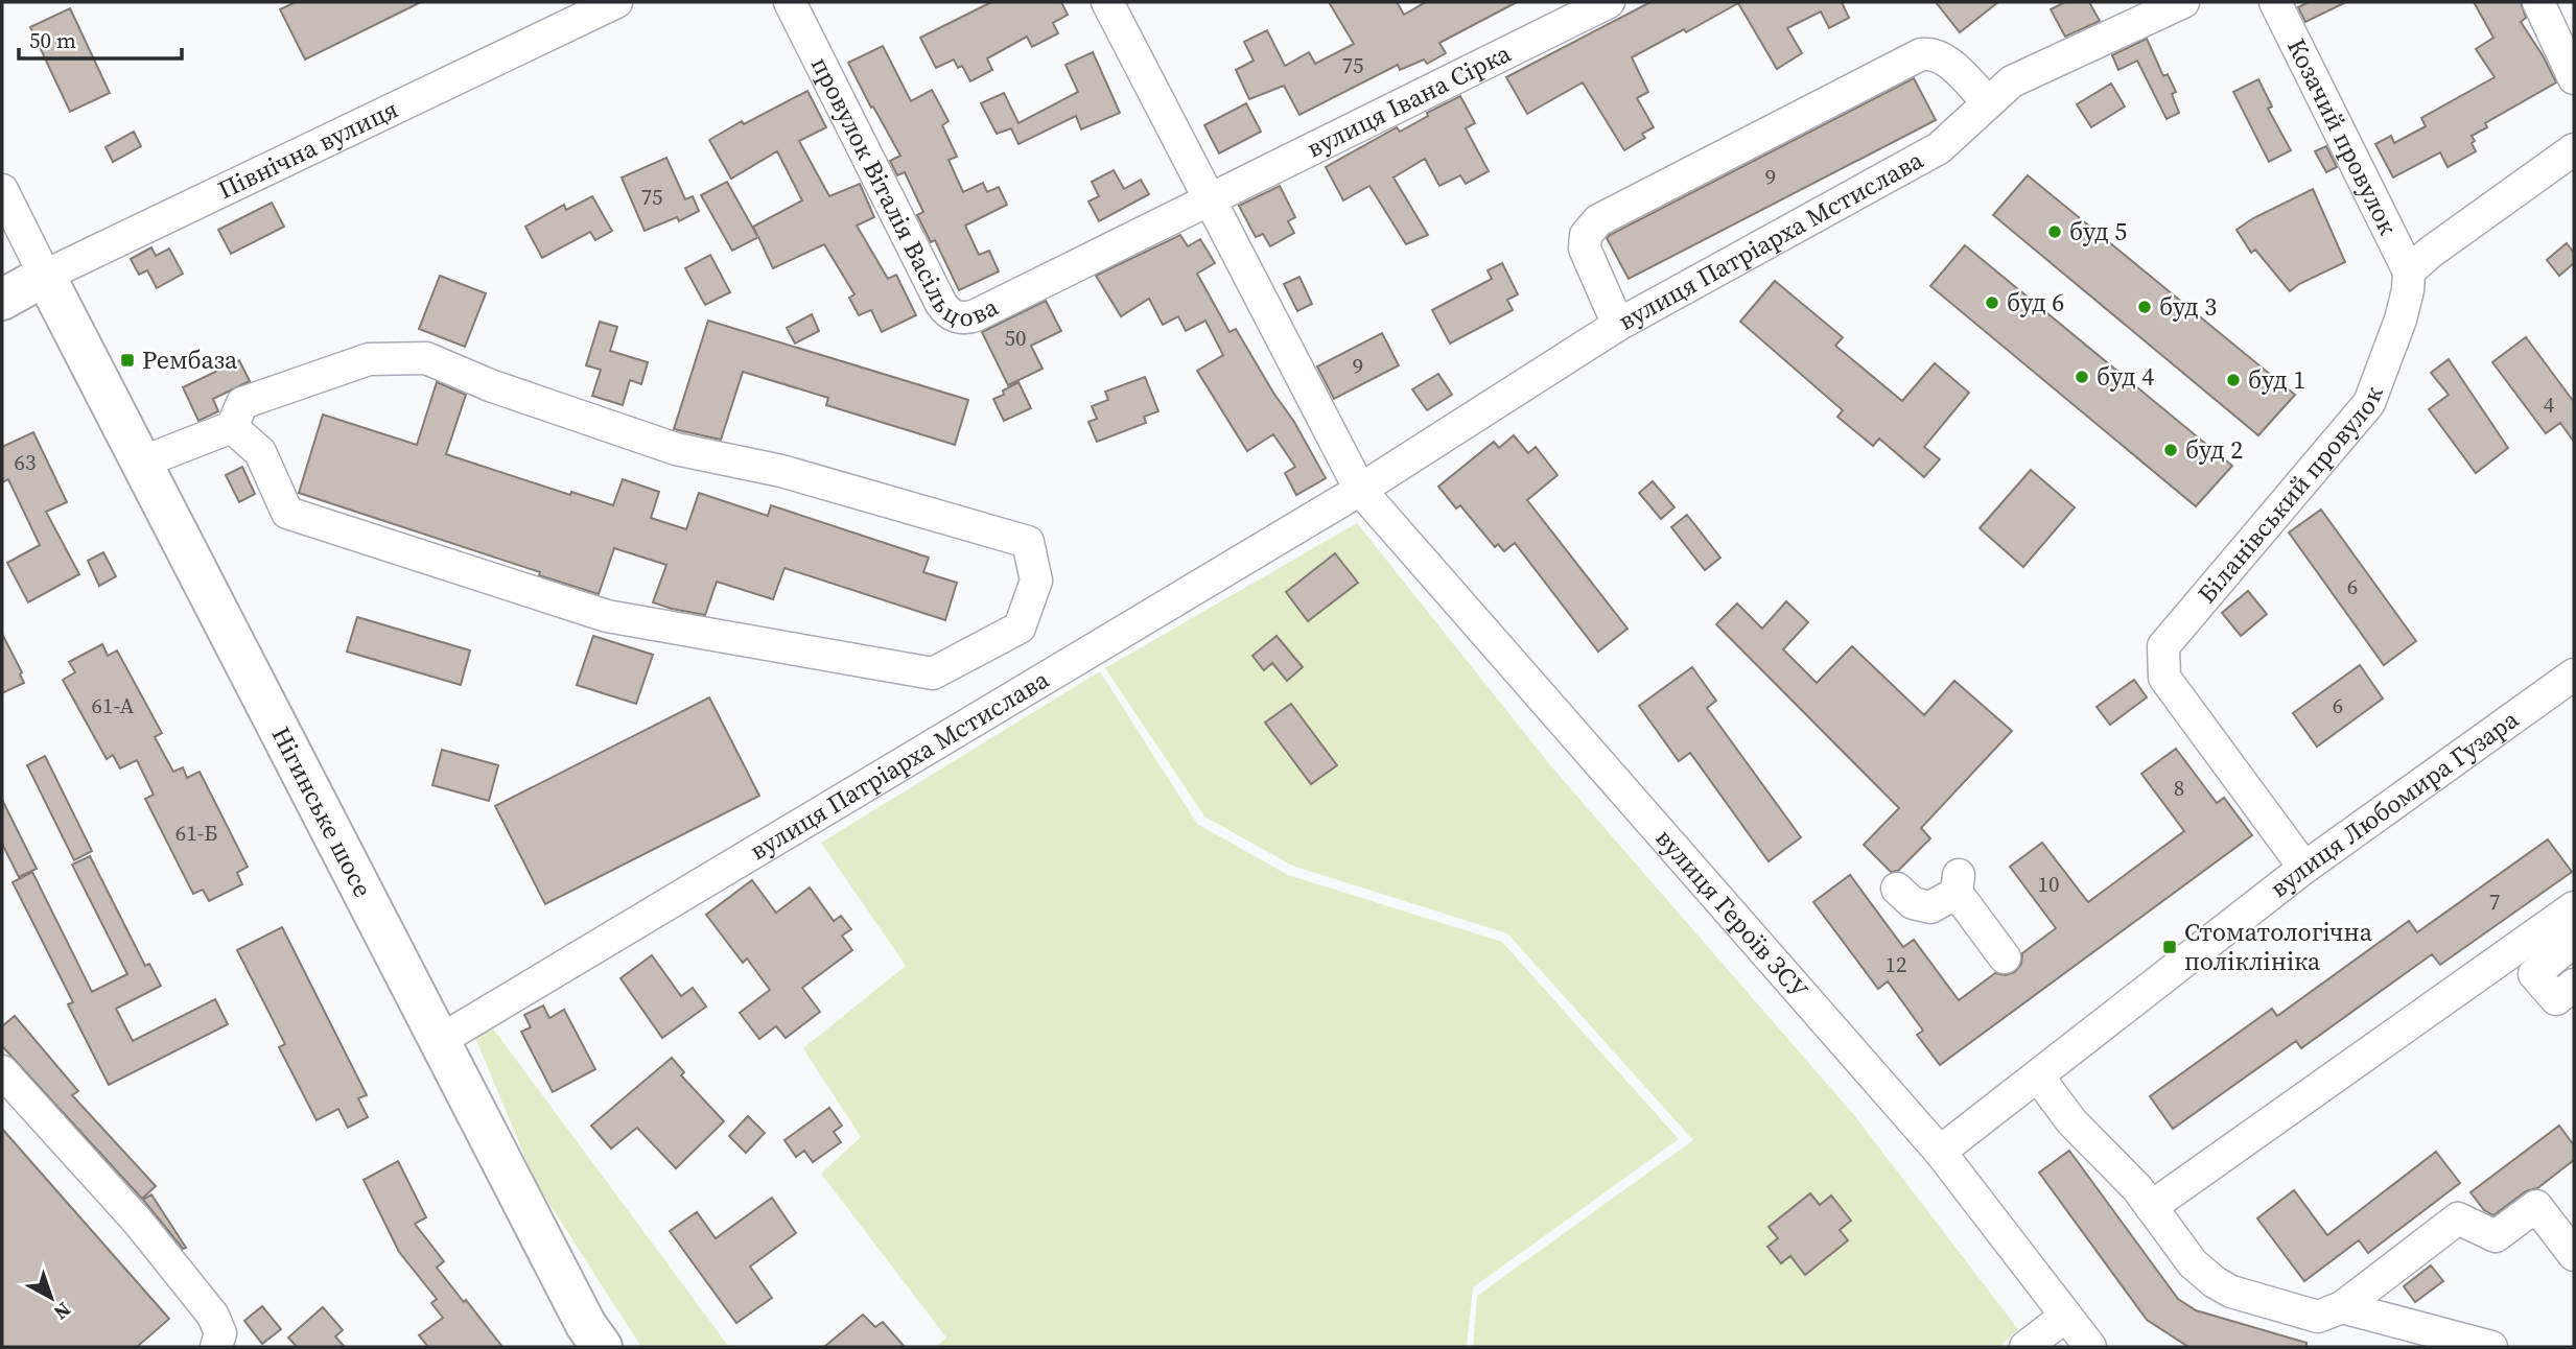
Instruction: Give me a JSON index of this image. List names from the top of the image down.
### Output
{
  "streets": {
    "main road": ["Північна вулиця", "Нігинське шосе"],
    "street": [
      "вулиця Івана Сірка",
      "Козачий провулок",
      "провулок Віталія Васільцова",
      "вулиця Патріарха Мстислава",
      "Біланівський провулок",
      "вулиця Любомира Гузара",
      "вулиця Героїв ЗСУ"
    ]
  },
  "crossings": [
    ["вулиця Івана Сірка", "провулок Віталія Васільцова"],
    ["Козачий провулок", "Біланівський провулок"],
    ["Північна вулиця", "Нігинське шосе"],
    ["вулиця Патріарха Мстислава", "Нігинське шосе"],
    ["вулиця Патріарха Мстислава", "вулиця Героїв ЗСУ"],
    ["Біланівський провулок", "вулиця Любомира Гузара"],
    ["вулиця Любомира Гузара", "вулиця Героїв ЗСУ"]
  ],
  "places": {
    "other": [
      "буд 5",
      "буд 6",
      "буд 3",
      "буд 4",
      "буд 1",
      "буд 2"
    ],
    "transit": ["Рембаза", "Стоматологічна поліклініка"]
  },
  "house_numbers": [
    "75",
    "9",
    "75",
    "50",
    "9",
    "4",
    "63",
    "6",
    "61-А",
    "6",
    "8",
    "61-Б",
    "10",
    "7",
    "12"
  ],
  "scale_bar": "50 m",
  "north": "bottom right"
}
